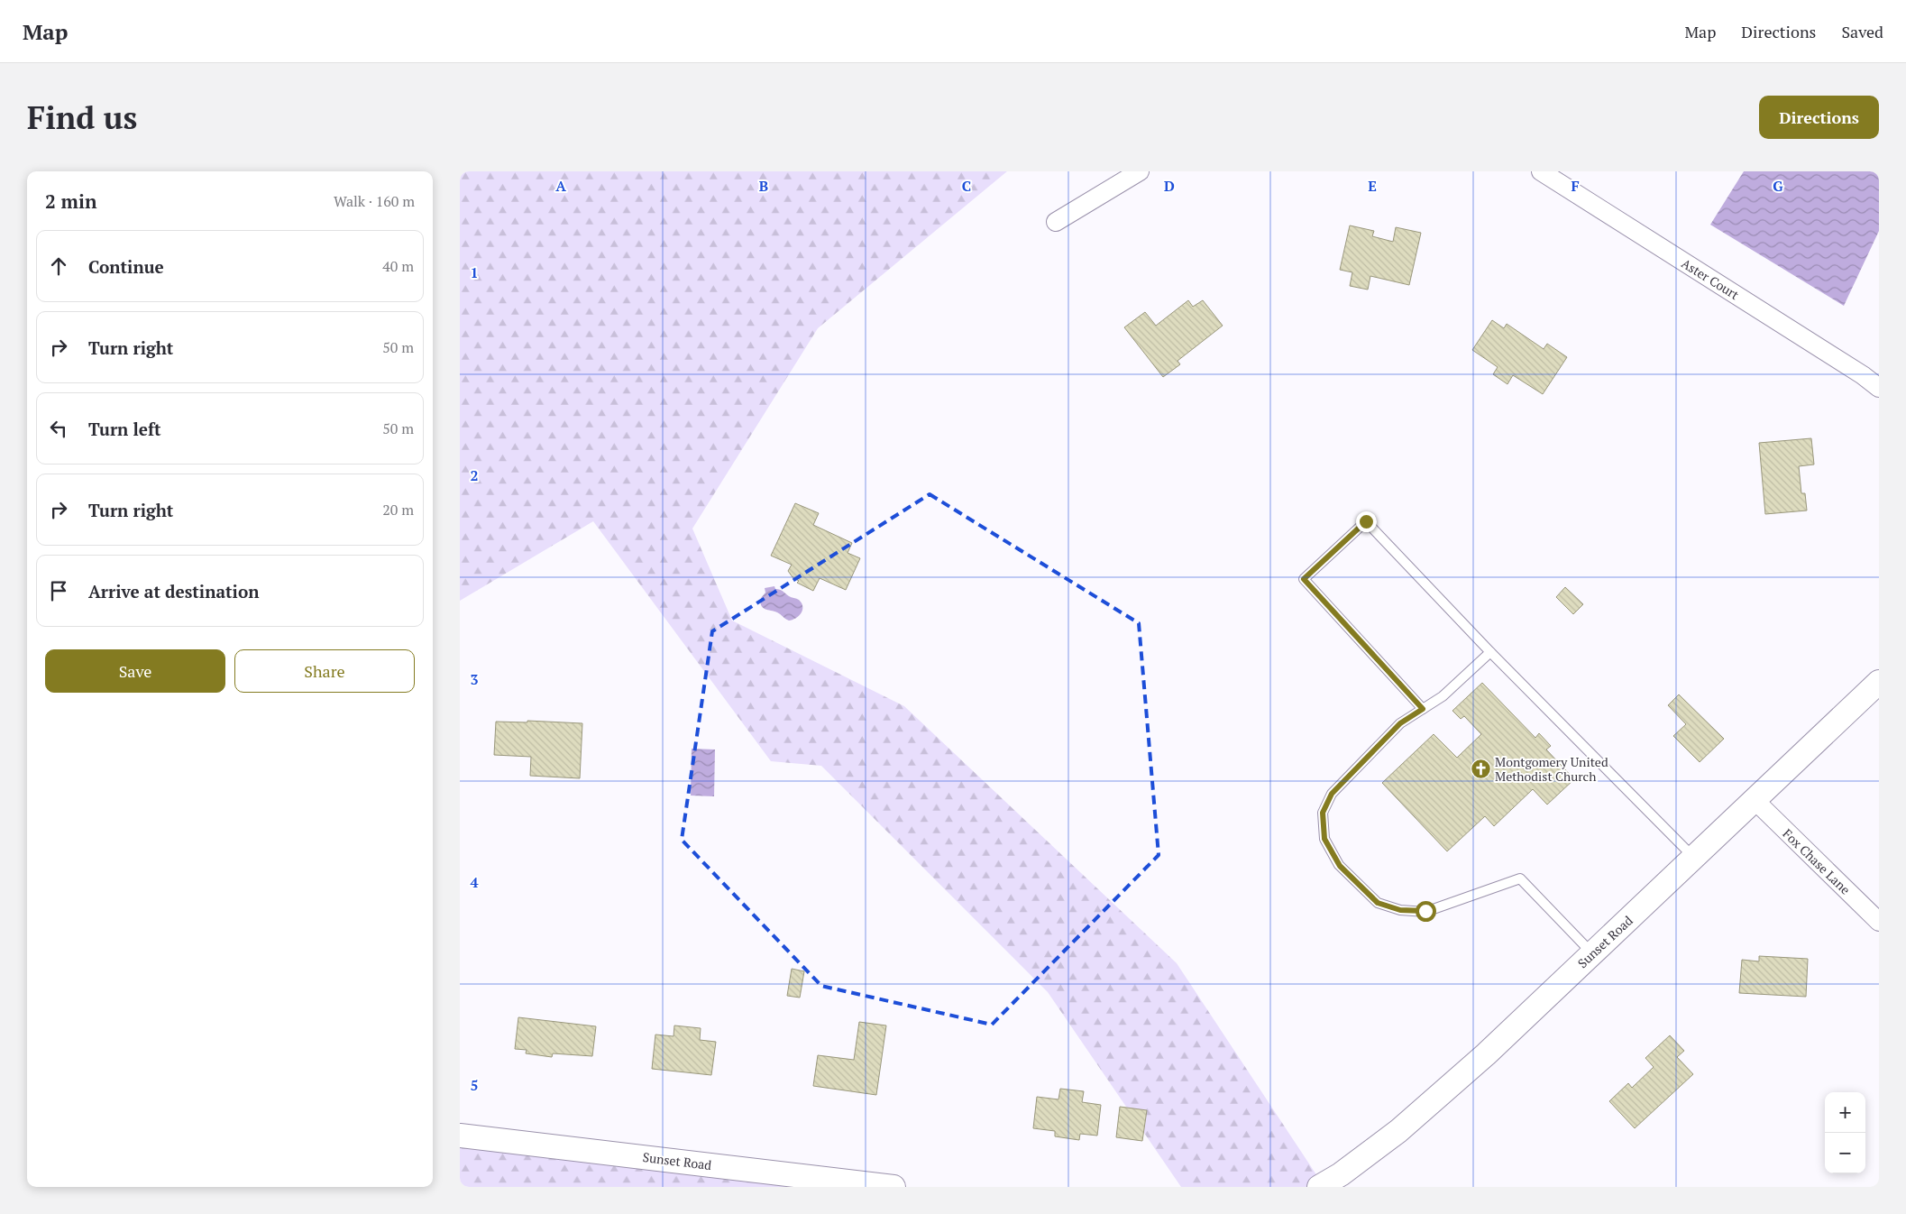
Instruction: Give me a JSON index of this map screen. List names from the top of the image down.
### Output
{
  "streets": {
    "street": ["Aster Court", "Fox Chase Lane", "Sunset Road"]
  },
  "crossings": [
    ["Fox Chase Lane", "Sunset Road"]
  ],
  "places": {
    "church": ["Montgomery United Methodist Church"]
  },
  "page": {
    "header": "Map",
    "nav": ["Map", "Directions", "Saved"],
    "buttons": [
      "Directions",
      ["Save", "Share"]
    ],
    "title": "Find us",
    "heading": ["2 min", "Walk · 160 m"],
    "list": [
      ["Continue", "40 m"],
      ["Turn right", "50 m"],
      ["Turn left", "50 m"],
      ["Turn right", "20 m"],
      "Arrive at destination"
    ],
    "map_buttons": ["+", "−"]
  },
  "grid": {
    "columns": [
      "A",
      "B",
      "C",
      "D",
      "E",
      "F",
      "G"
    ],
    "rows": [
      "1",
      "2",
      "3",
      "4",
      "5"
    ]
  }
}
